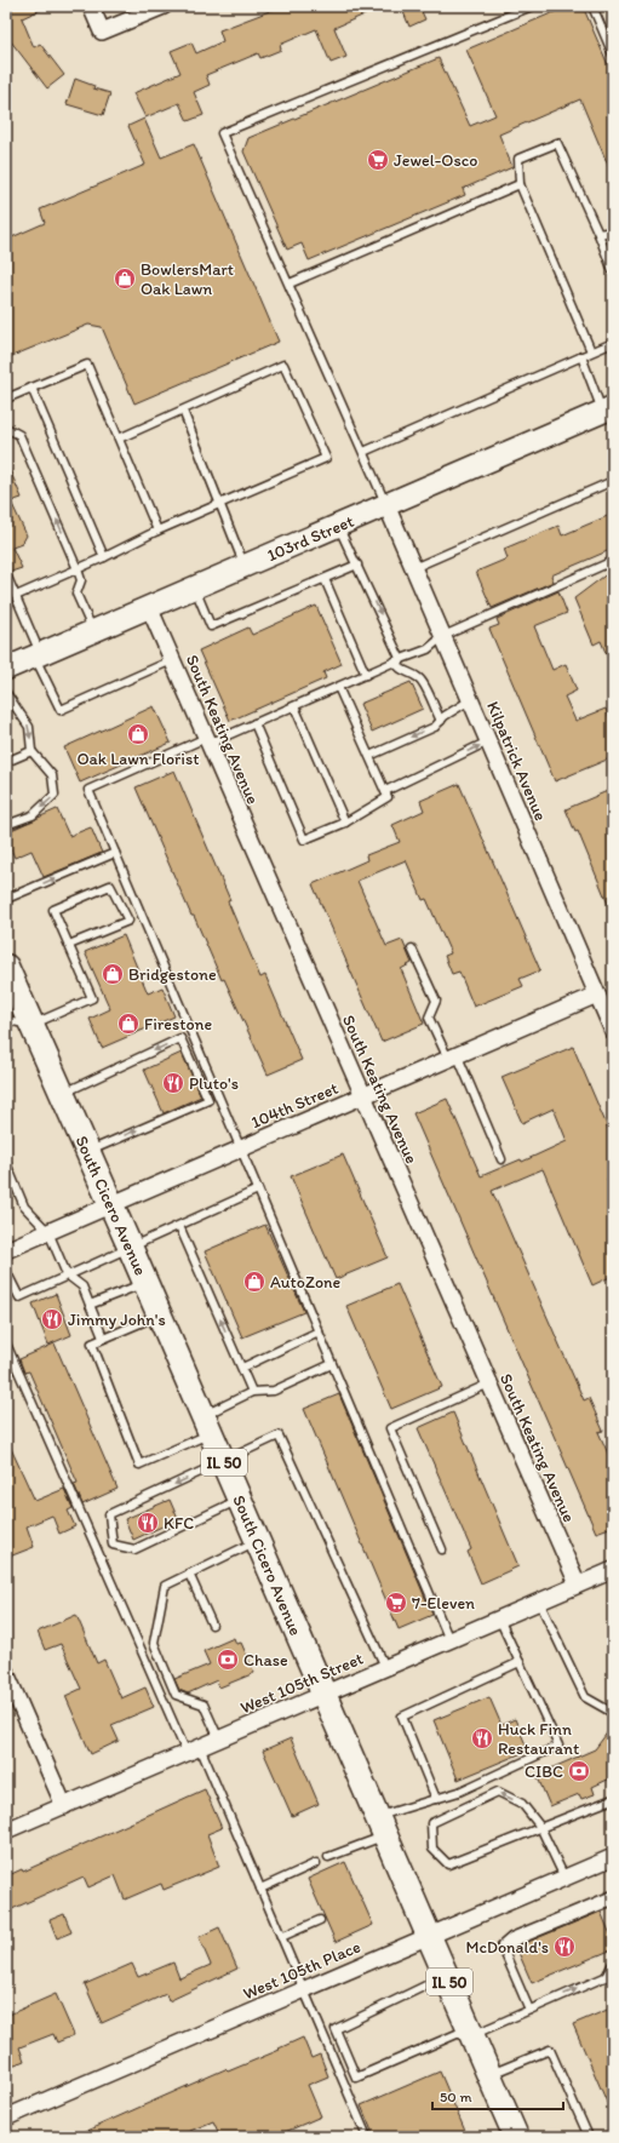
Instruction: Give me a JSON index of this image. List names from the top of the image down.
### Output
{
  "streets": {
    "main road": ["103rd Street", "South Cicero Avenue", "IL 50"],
    "street": [
      "South Keating Avenue",
      "Kilpatrick Avenue",
      "104th Street",
      "West 105th Street",
      "West 105th Place"
    ]
  },
  "crossings": [
    ["103rd Street", "South Keating Avenue"],
    ["103rd Street", "Kilpatrick Avenue"],
    ["South Keating Avenue", "104th Street"],
    ["South Keating Avenue", "West 105th Street"],
    ["Kilpatrick Avenue", "104th Street"],
    ["104th Street", "South Cicero Avenue"],
    ["South Cicero Avenue", "West 105th Street"],
    ["South Cicero Avenue", "West 105th Place"]
  ],
  "places": {
    "supermarket": ["Jewel-Osco", "7-Eleven"],
    "shop": [
      "BowlersMart Oak Lawn",
      "Oak Lawn Florist",
      "Bridgestone",
      "Firestone",
      "AutoZone"
    ],
    "restaurant": [
      "Pluto's",
      "Jimmy John's",
      "KFC",
      "Huck Finn Restaurant",
      "McDonald's"
    ],
    "bank": ["Chase", "CIBC"]
  },
  "scale_bar": "50 m"
}
